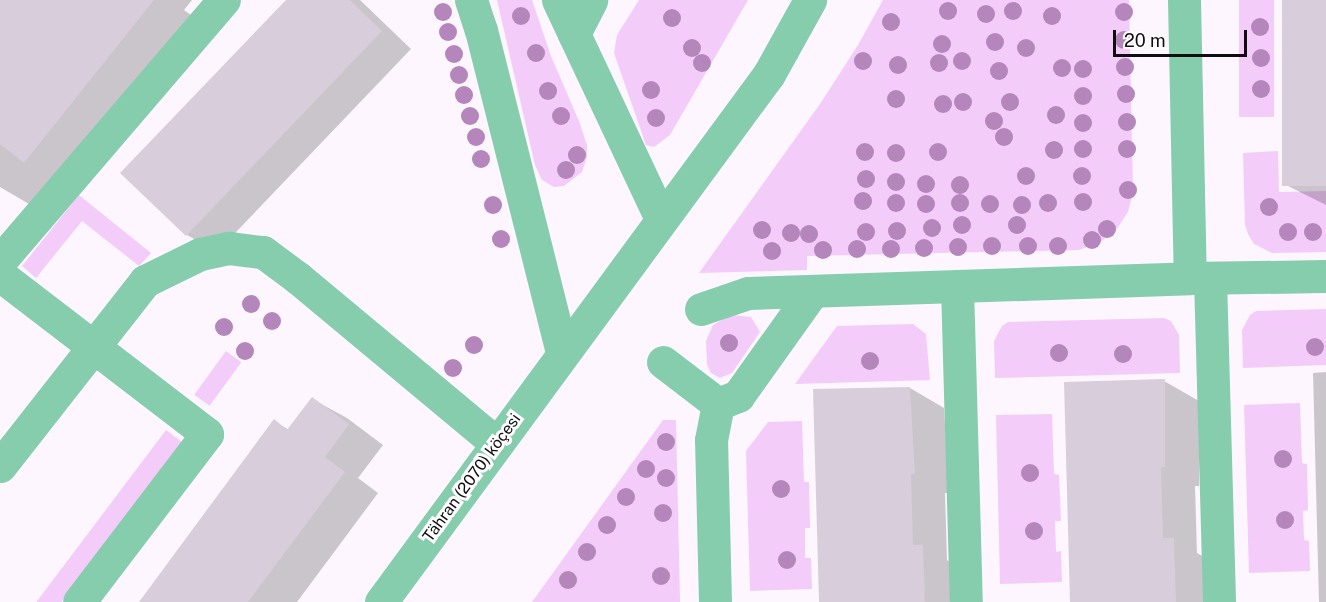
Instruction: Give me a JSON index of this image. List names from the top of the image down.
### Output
{
  "streets": {
    "street": ["Tähran (2070) köçesi"]
  },
  "scale_bar": "20 m"
}
